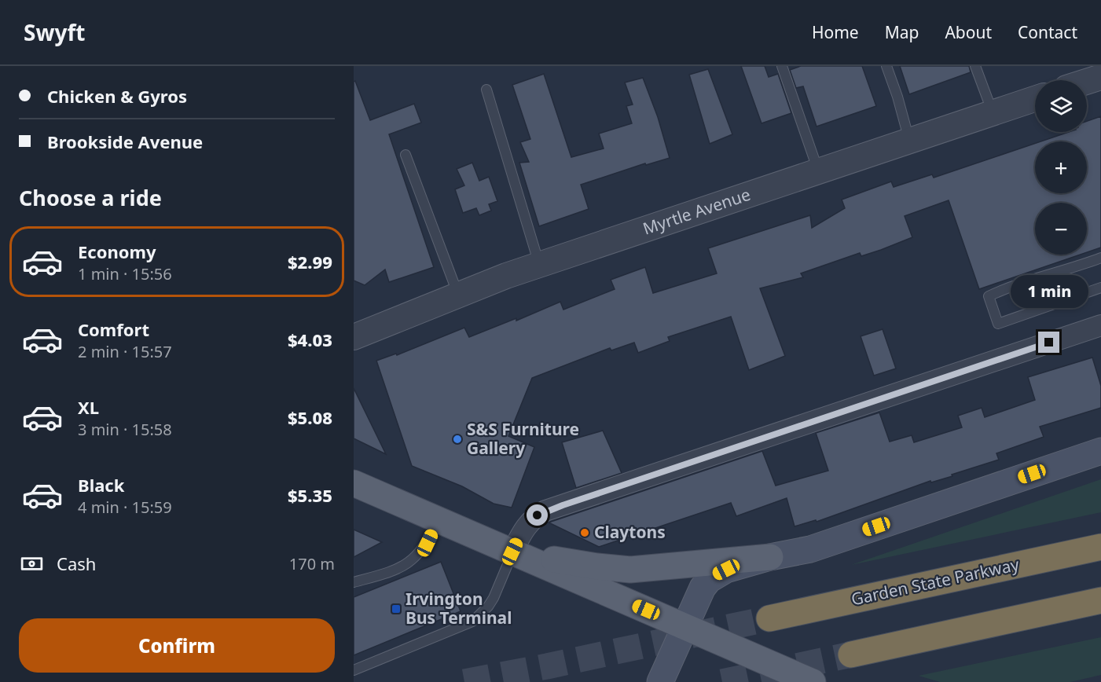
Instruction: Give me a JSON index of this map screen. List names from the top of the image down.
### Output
{
  "streets": {
    "highway": ["Garden State Parkway"],
    "street": ["Myrtle Avenue"]
  },
  "places": {
    "other": ["S&S Furniture Gallery", "Claytons"],
    "transit": ["Irvington Bus Terminal"]
  },
  "page": {
    "header": "Swyft",
    "nav": [
      "Home",
      "Map",
      "About",
      "Contact"
    ],
    "banner": ["Chicken & Gyros", "Brookside Avenue"],
    "map_buttons": ["+", "−"],
    "heading": "Choose a ride",
    "list": [
      {
        "name": "Economy",
        "note": "1 min · 15:56",
        "value": "$2.99"
      },
      {
        "name": "Comfort",
        "note": "2 min · 15:57",
        "value": "$4.03"
      },
      {
        "name": "XL",
        "note": "3 min · 15:58",
        "value": "$5.08"
      },
      {
        "name": "Black",
        "note": "4 min · 15:59",
        "value": "$5.35"
      }
    ],
    "bubble": "1 min",
    "pay": ["Cash", "170 m"],
    "buttons": "Confirm"
  }
}
